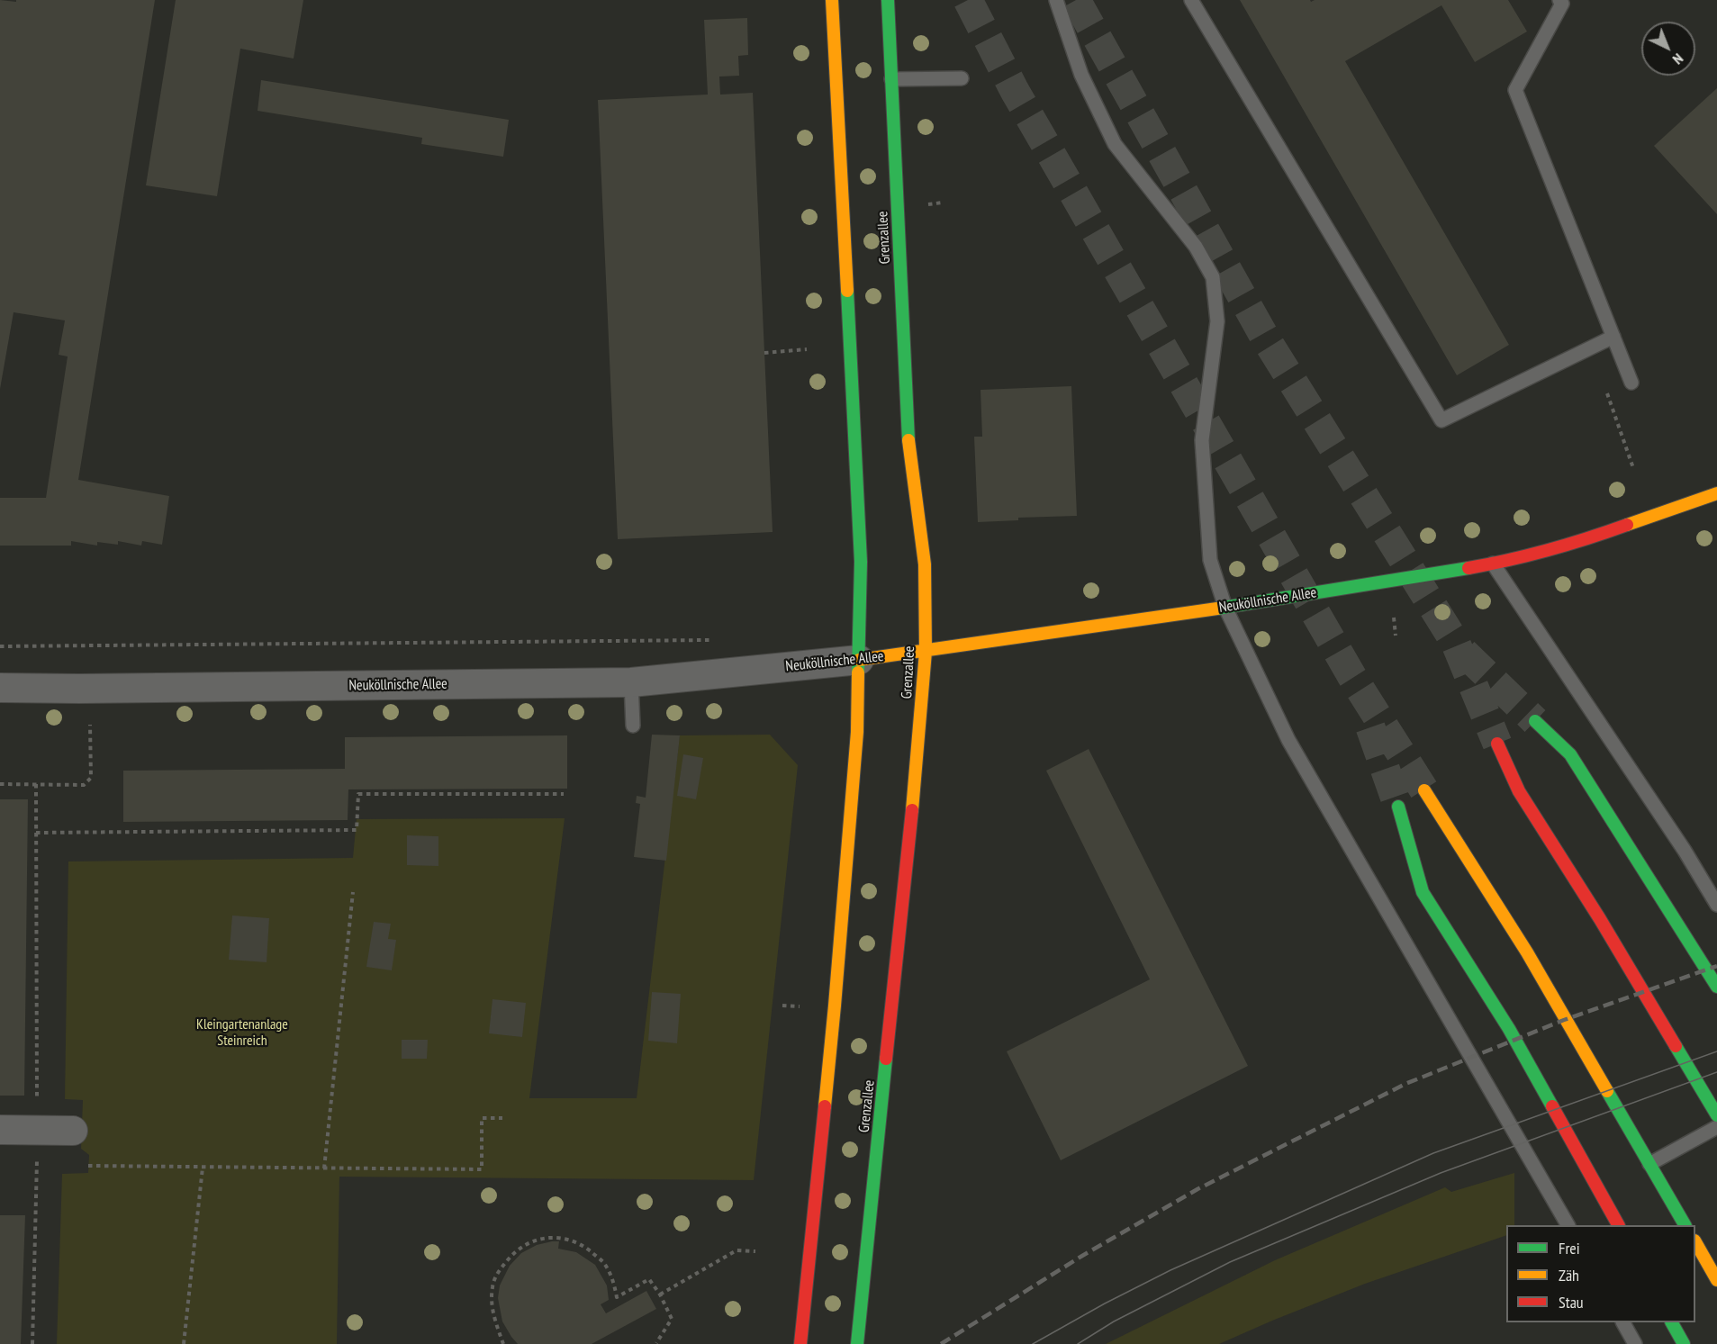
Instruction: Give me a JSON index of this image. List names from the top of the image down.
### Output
{
  "streets": {
    "main road": ["Grenzallee", "Neuköllnische Allee"]
  },
  "crossings": [
    ["Grenzallee", "Neuköllnische Allee"]
  ],
  "parks": ["Kleingartenanlage Steinreich"],
  "legend": ["Frei", "Zäh", "Stau"],
  "north": "bottom right"
}
